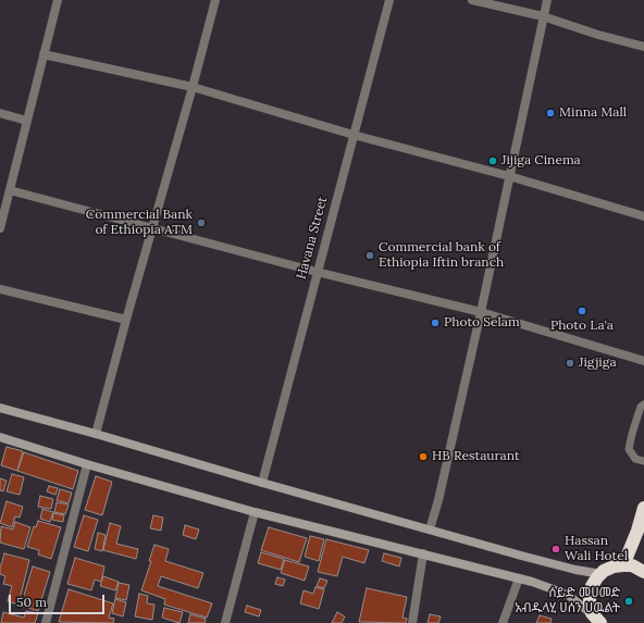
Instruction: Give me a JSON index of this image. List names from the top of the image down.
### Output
{
  "streets": {
    "street": ["Havana Street"]
  },
  "places": [
    "Minna Mall",
    "Jijiga Cinema",
    "Commercial Bank of Ethiopia ATM",
    "Commercial bank of Ethiopia Iftin branch",
    "Photo La'a",
    "Photo Selam",
    "Jigjiga",
    "HB Restaurant",
    "Hassan Wali Hotel",
    "ሰይድ መሀመድ አብዱላሂ ሀሰን ሀዉልት"
  ],
  "scale_bar": "50 m"
}
